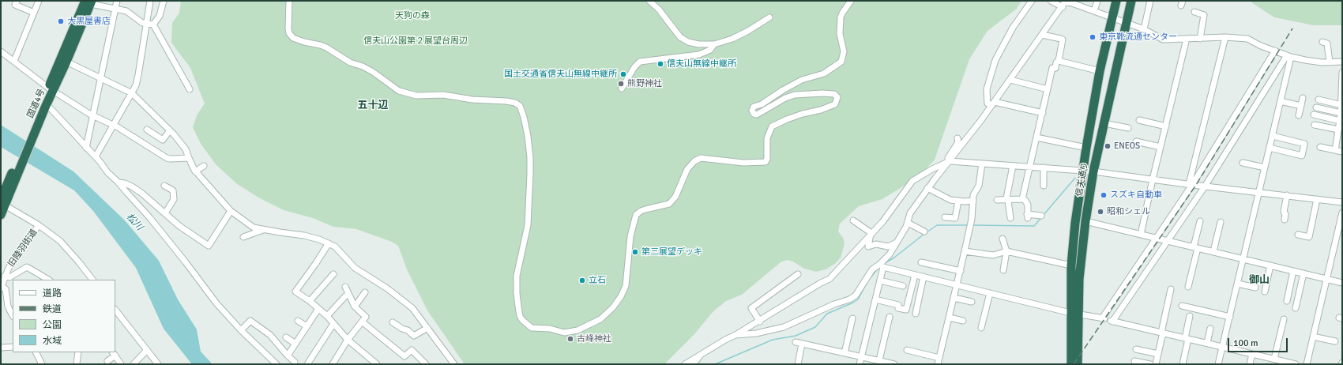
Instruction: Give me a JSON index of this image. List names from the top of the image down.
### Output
{
  "streets": {
    "highway": ["国道4号", "信夫通り"],
    "street": ["旧陸羽街道"]
  },
  "districts": ["五十辺", "御山"],
  "water": ["松川"],
  "parks": ["天狗の森", "信夫山公園第２展望台周辺"],
  "places": [
    "大黒屋書店",
    "東京靴流通センター",
    "信夫山無線中継所",
    "国土交通省信夫山無線中継所",
    "熊野神社",
    "ENEOS",
    "スズキ自動車",
    "昭和シェル",
    "第三展望デッキ",
    "立石",
    "古峰神社"
  ],
  "legend": [
    "道路",
    "鉄道",
    "公園",
    "水域"
  ],
  "scale_bar": "100 m"
}
